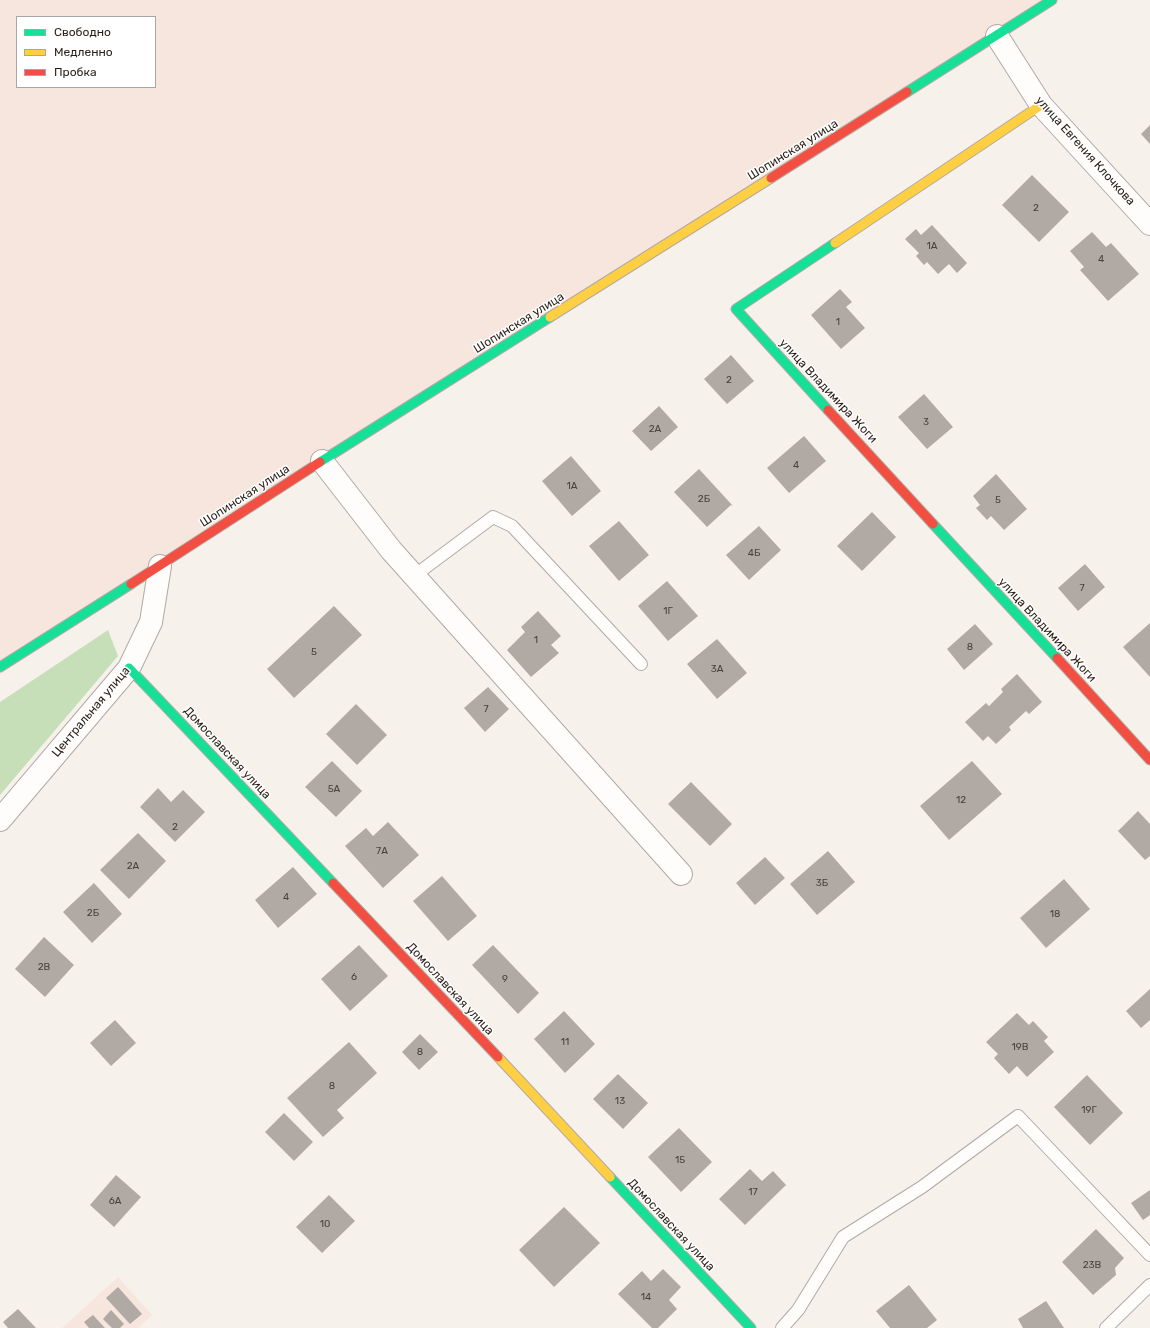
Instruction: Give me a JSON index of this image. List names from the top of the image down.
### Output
{
  "streets": {
    "street": [
      "Шопинская улица",
      "улица Евгения Клочкова",
      "улица Владимира Жоги",
      "Центральная улица",
      "Домославская улица"
    ]
  },
  "crossings": [
    ["Шопинская улица", "улица Евгения Клочкова"],
    ["Шопинская улица", "Центральная улица"],
    ["улица Евгения Клочкова", "улица Владимира Жоги"],
    ["Центральная улица", "Домославская улица"]
  ],
  "house_numbers": [
    "2",
    "1А",
    "4",
    "1",
    "2",
    "3",
    "2А",
    "4",
    "1А",
    "2Б",
    "5",
    "4Б",
    "7",
    "1Г",
    "1",
    "8",
    "5",
    "3А",
    "7",
    "5А",
    "12",
    "2",
    "7А",
    "2А",
    "3Б",
    "4",
    "2Б",
    "18",
    "2В",
    "6",
    "9",
    "11",
    "19В",
    "8",
    "8",
    "13",
    "19Г",
    "15",
    "17",
    "6А",
    "10",
    "23В",
    "14"
  ],
  "legend": ["Свободно", "Медленно", "Пробка"]
}
